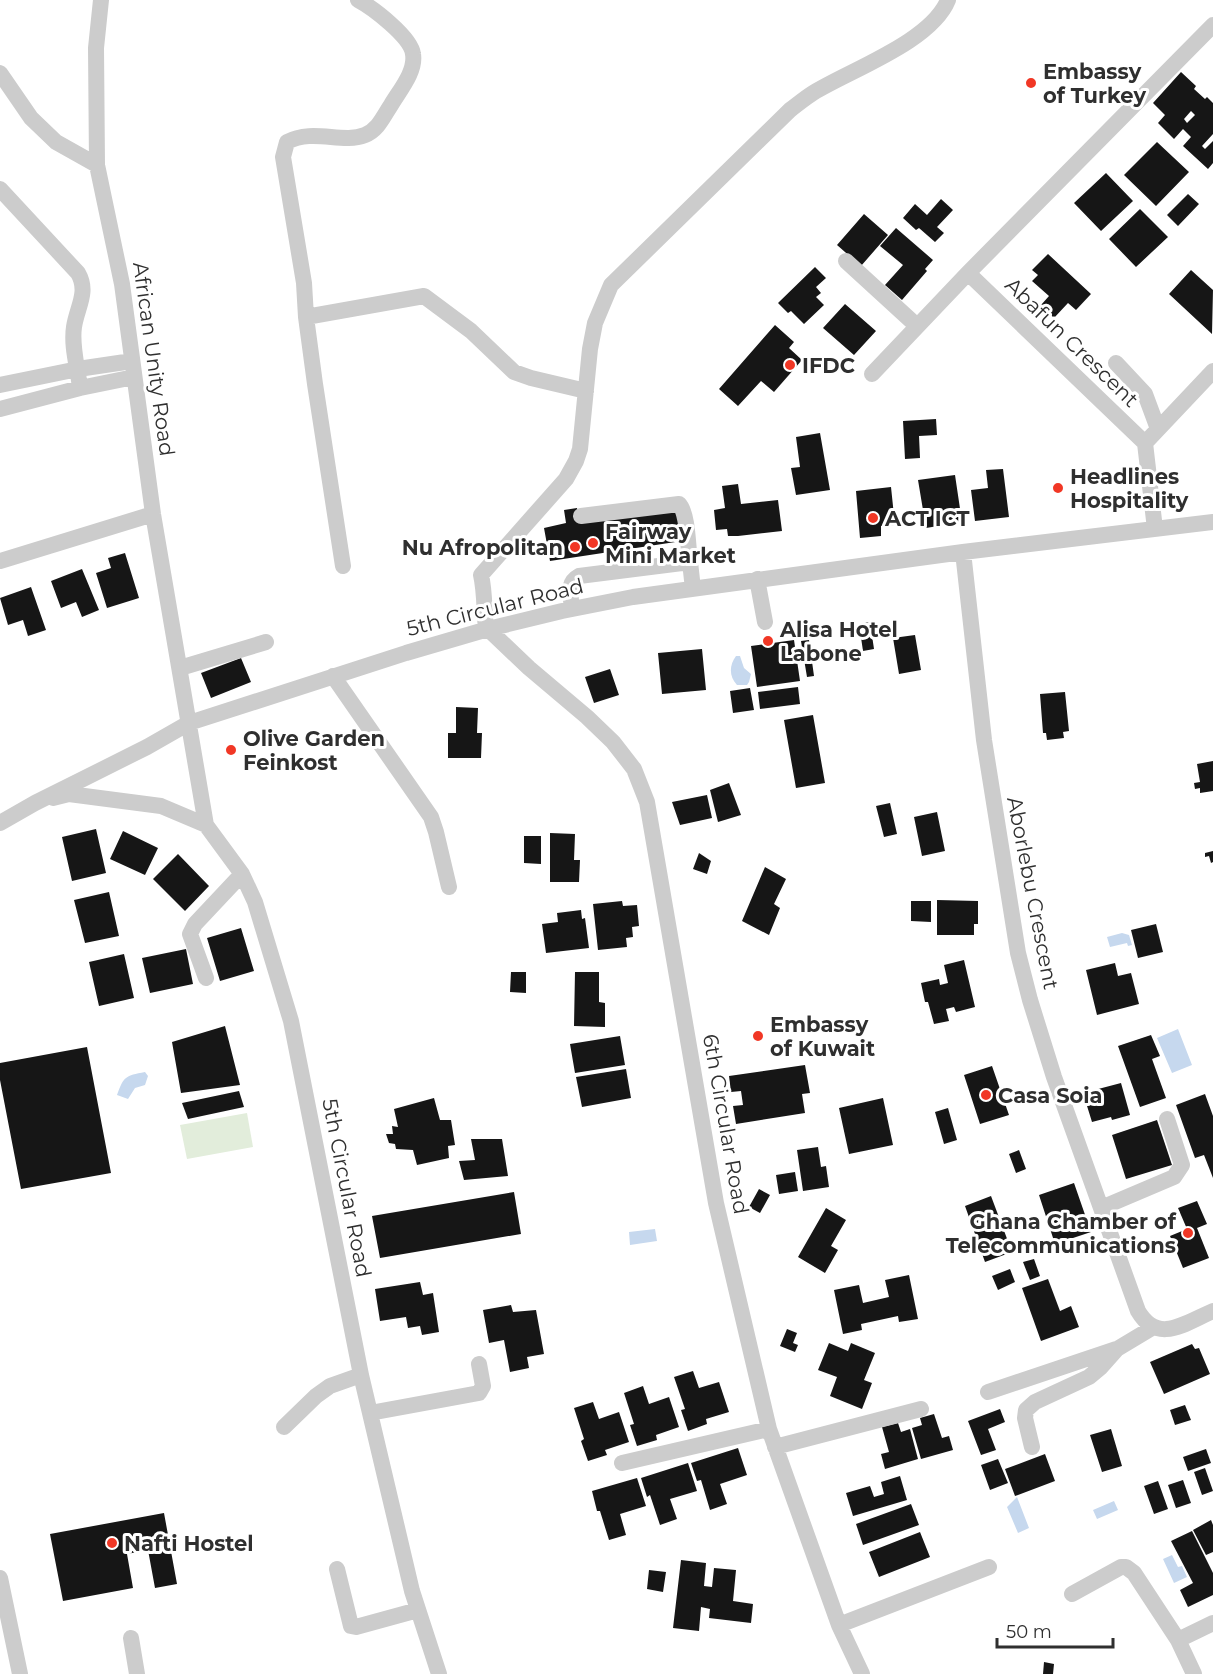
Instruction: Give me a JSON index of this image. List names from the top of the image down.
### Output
{
  "streets": {
    "street": [
      "Abafun Crescent",
      "African Unity Road",
      "5th Circular Road",
      "Aborlebu Crescent",
      "6th Circular Road"
    ]
  },
  "crossings": [
    ["African Unity Road", "5th Circular Road"],
    ["5th Circular Road", "Aborlebu Crescent"],
    ["5th Circular Road", "6th Circular Road"]
  ],
  "places": [
    "Embassy of Turkey",
    "IFDC",
    "Headlines Hospitality",
    "ACT ICT",
    "Fairway Mini Market",
    "Nu Afropolitan",
    "Alisa Hotel Labone",
    "Olive Garden Feinkost",
    "Embassy of Kuwait",
    "Casa Soia",
    "Ghana Chamber of Telecommunications",
    "Nafti Hostel"
  ],
  "scale_bar": "50 m"
}
